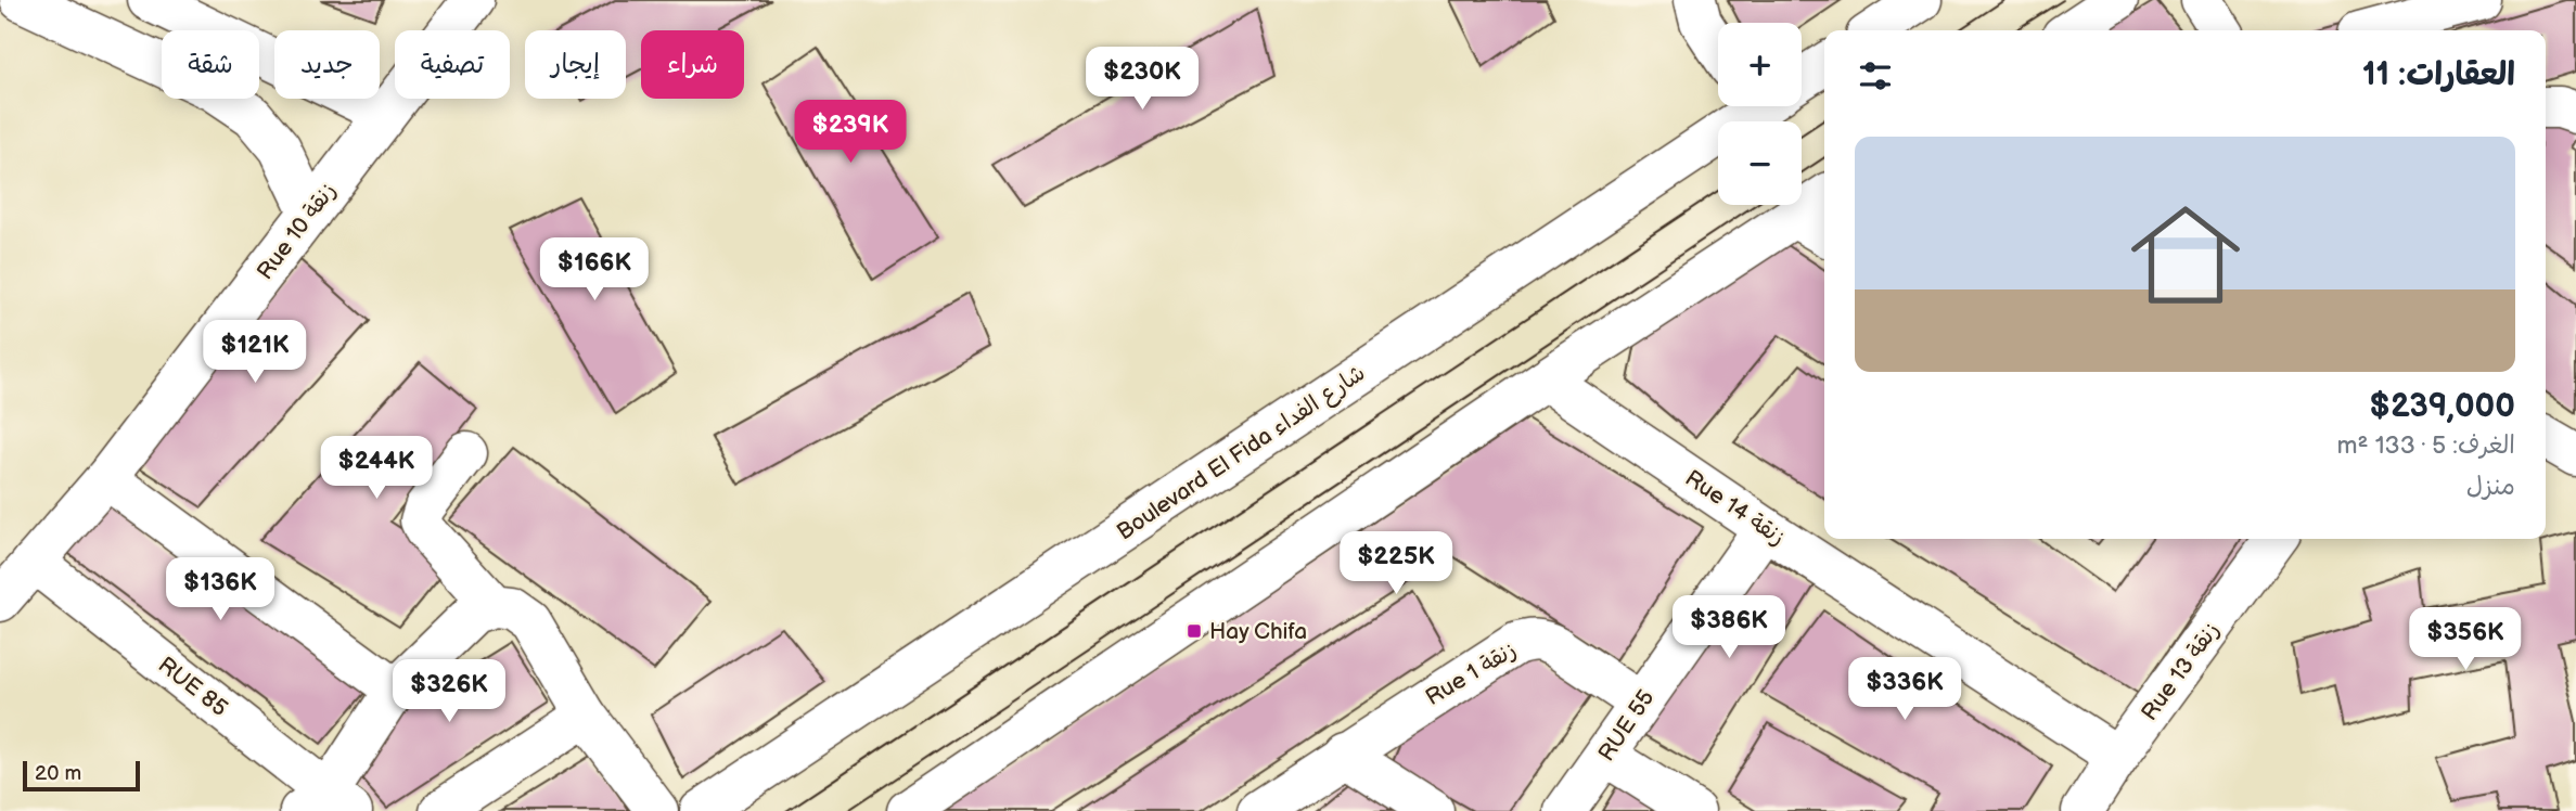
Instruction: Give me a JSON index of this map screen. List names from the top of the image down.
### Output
{
  "streets": {
    "street": [
      "Rue 10 زنقة",
      "Boulevard El Fida شارع الفداء",
      "Rue 14 زنقة",
      "Rue 13 زنقة",
      "Rue 1 زنقة",
      "RUE 85",
      "RUE 55"
    ]
  },
  "crossings": [
    ["Rue 10 زنقة", "RUE 85"],
    ["Rue 14 زنقة", "Rue 13 زنقة"],
    ["Rue 14 زنقة", "RUE 55"],
    ["Rue 1 زنقة", "RUE 55"]
  ],
  "places": {
    "transit": ["Hay Chifa"]
  },
  "scale_bar": "20 m",
  "page": {
    "map_buttons": ["+", "−"],
    "chip": [
      "شراء",
      "إيجار",
      "تصفية",
      "جديد",
      "شقة"
    ],
    "heading": "العقارات: 11",
    "price": [
      "$230K",
      "$239K",
      "$166K",
      "$121K",
      "$244K",
      "$225K",
      "$136K",
      "$386K",
      "$356K",
      "$336K",
      "$326K"
    ],
    "list": [
      {
        "name": "$239,000",
        "note": "الغرف: 5 · 133 m² · منزل"
      }
    ],
    "scale": "20 m"
  }
}
